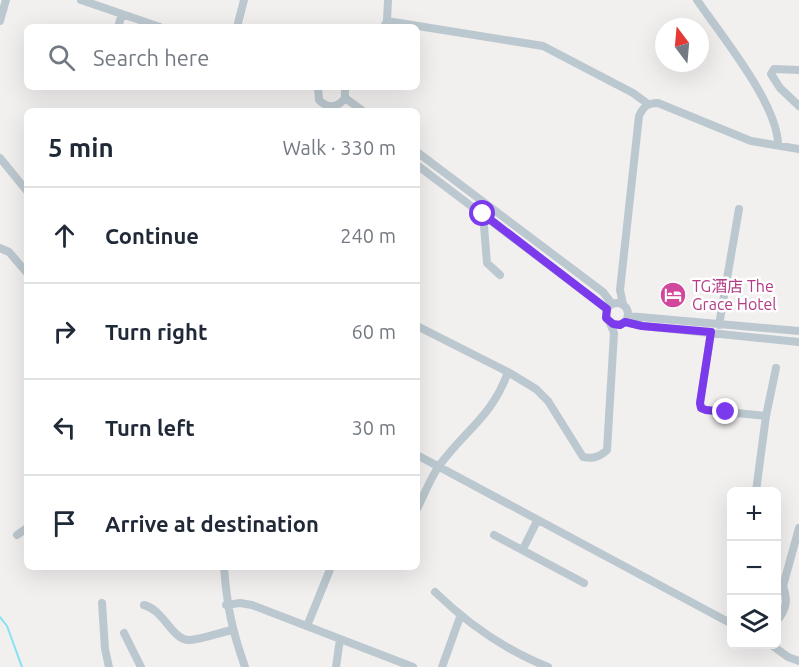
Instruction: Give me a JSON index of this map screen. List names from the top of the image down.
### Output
{
  "places": {
    "hotel": ["TG酒店 The Grace Hotel"]
  },
  "north": "top",
  "page": {
    "search": "Search here",
    "heading": ["5 min", "Walk · 330 m"],
    "list": [
      ["Continue", "240 m"],
      ["Turn right", "60 m"],
      ["Turn left", "30 m"],
      "Arrive at destination"
    ],
    "map_buttons": ["+", "−"]
  }
}
